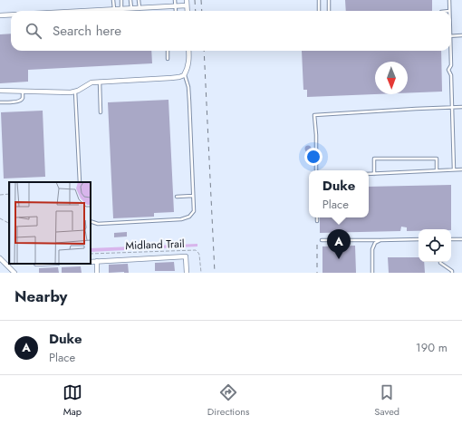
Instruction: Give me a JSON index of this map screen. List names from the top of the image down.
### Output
{
  "streets": {
    "path": ["Midland Trail"]
  },
  "north": "bottom",
  "page": {
    "search": "Search here",
    "popup": ["Duke", "Place"],
    "pins": "A",
    "heading": "Nearby",
    "list": [
      {
        "mark": "A",
        "name": "Duke",
        "note": "Place",
        "value": "190 m"
      }
    ],
    "nav": ["Map", "Directions", "Saved"]
  }
}
